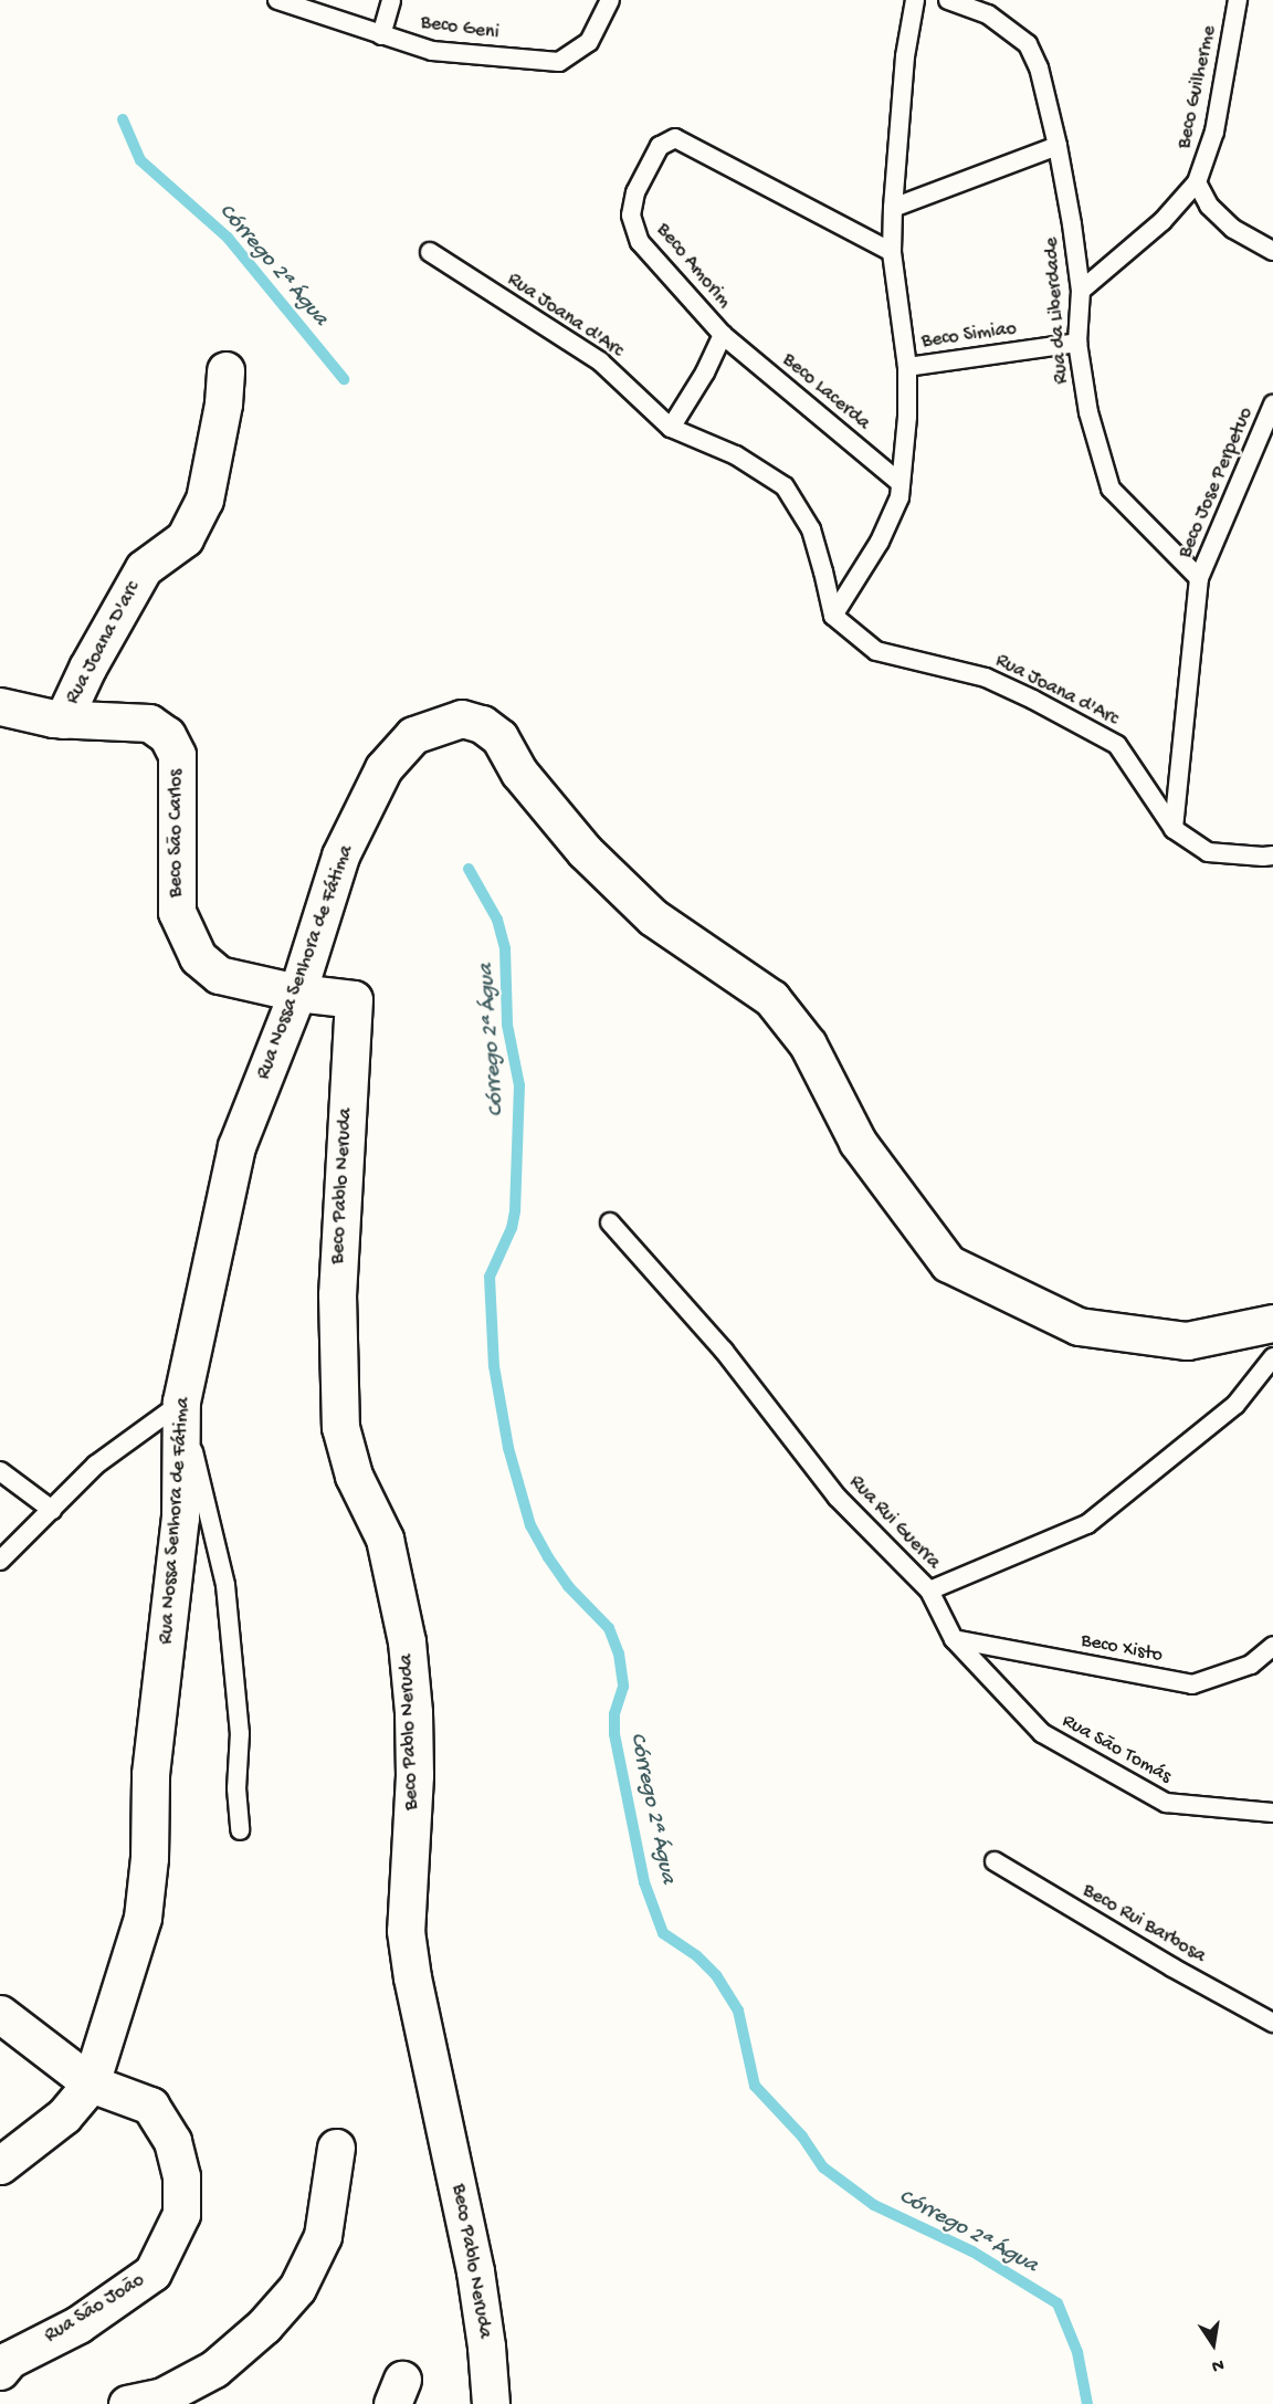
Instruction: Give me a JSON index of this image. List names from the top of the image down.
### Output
{
  "streets": {
    "street": [
      "Rua Joana D'arc",
      "Beco São Carlos",
      "Rua Nossa Senhora de Fátima",
      "Beco Pablo Neruda",
      "Rua São João"
    ],
    "lane": [
      "Beco Geni",
      "Beco Guilherme",
      "Beco Amorim",
      "Rua da Liberdade",
      "Rua Joana d'Arc",
      "Beco Simiao",
      "Beco Lacerda",
      "Beco Jose Perpetuo",
      "Rua Rui Guerra",
      "Beco Xisto",
      "Rua São Tomás",
      "Beco Rui Barbosa"
    ]
  },
  "crossings": [
    ["Beco Guilherme", "Rua da Liberdade"],
    ["Beco Amorim", "Rua Joana d'Arc"],
    ["Beco Amorim", "Beco Lacerda"],
    ["Rua da Liberdade", "Beco Simiao"],
    ["Rua da Liberdade", "Beco Jose Perpetuo"],
    ["Rua Joana D'arc", "Beco São Carlos"],
    ["Beco São Carlos", "Rua Nossa Senhora de Fátima"],
    ["Beco São Carlos", "Beco Pablo Neruda"],
    ["Rua Nossa Senhora de Fátima", "Beco Pablo Neruda"],
    ["Rua Nossa Senhora de Fátima", "Rua São João"],
    ["Rua Rui Guerra", "Rua São Tomás"],
    ["Beco Xisto", "Rua São Tomás"]
  ],
  "water": ["Córrego 2ª Água"],
  "north": "bottom"
}
